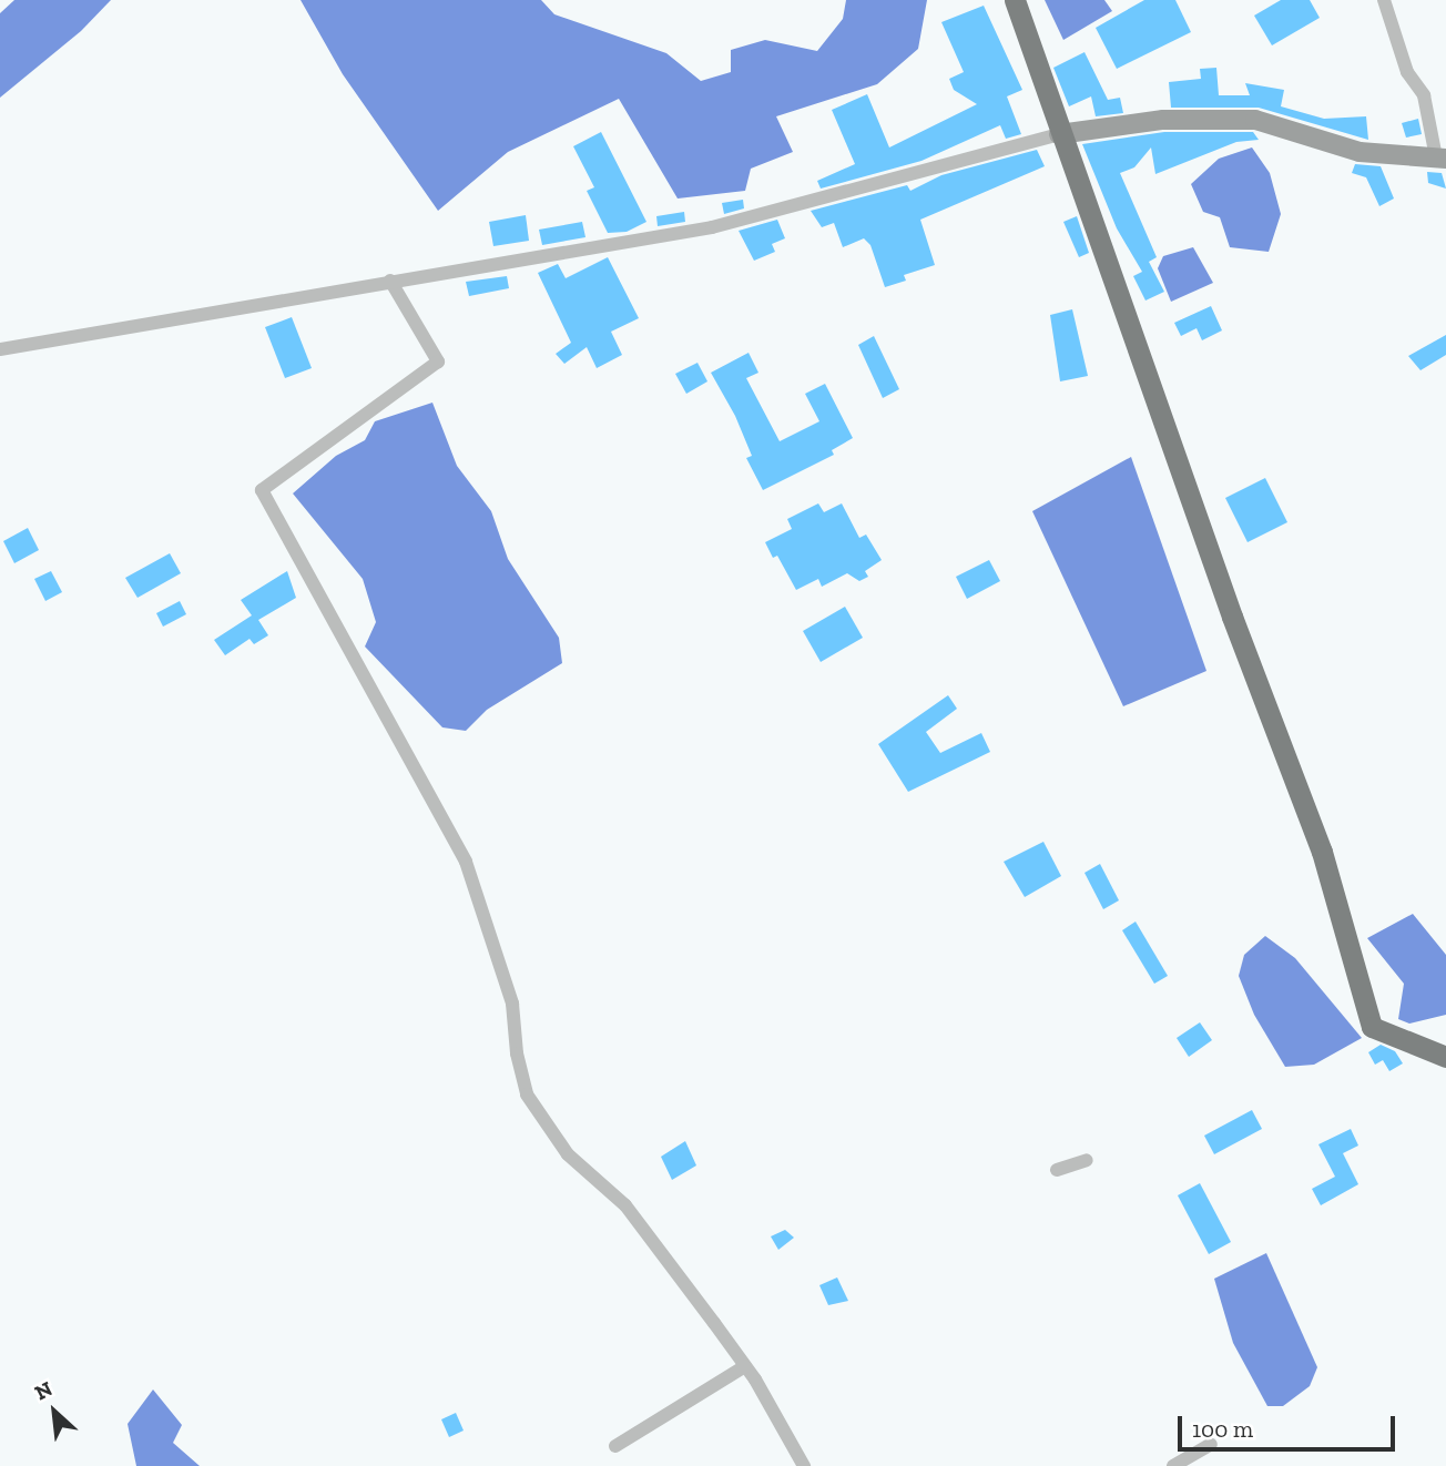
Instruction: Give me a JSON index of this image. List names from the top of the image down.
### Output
{
  "scale_bar": "100 m",
  "north": "top left"
}
